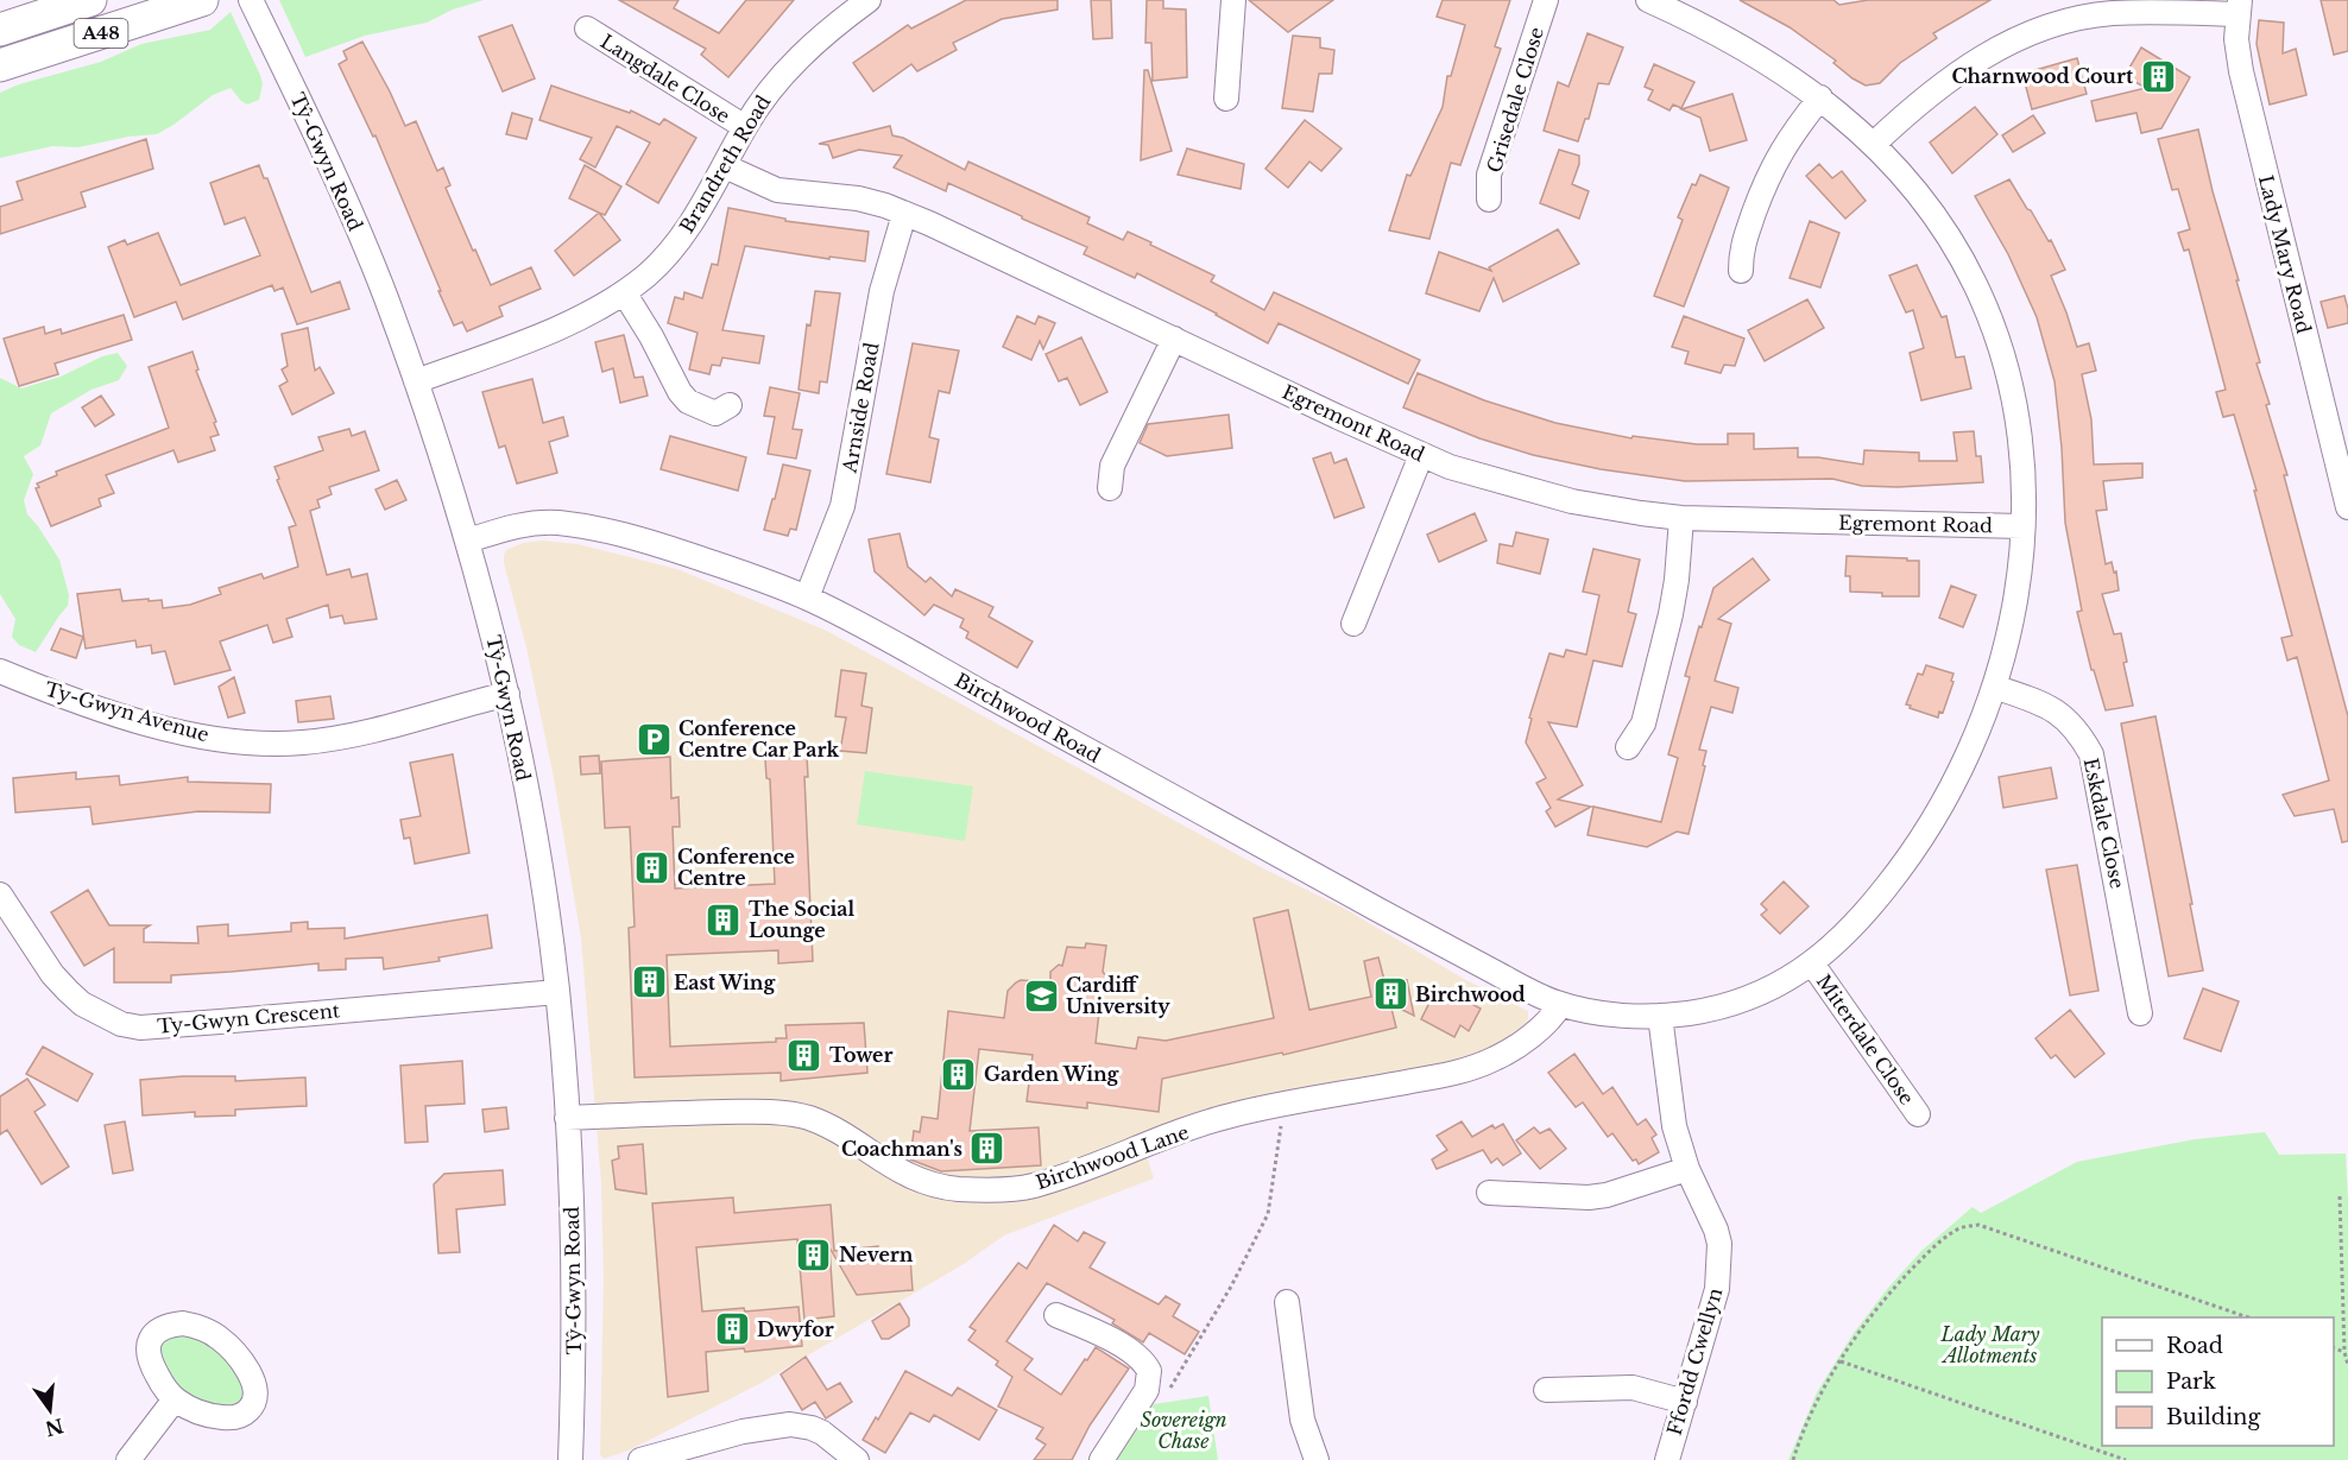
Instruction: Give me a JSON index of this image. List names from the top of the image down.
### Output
{
  "streets": {
    "highway": ["A48"],
    "street": [
      "Langdale Close",
      "Grisedale Close",
      "Tŷ-Gwyn Road",
      "Brandreth Road",
      "Lady Mary Road",
      "Arnside Road",
      "Egremont Road",
      "Ty-Gwyn Avenue",
      "Birchwood Road",
      "Eskdale Close",
      "Ty-Gwyn Crescent",
      "Miterdale Close",
      "Birchwood Lane",
      "Ffordd Cwellyn"
    ]
  },
  "crossings": [
    ["Langdale Close", "Brandreth Road"],
    ["Tŷ-Gwyn Road", "Brandreth Road"],
    ["Tŷ-Gwyn Road", "Ty-Gwyn Avenue"],
    ["Tŷ-Gwyn Road", "Birchwood Road"],
    ["Tŷ-Gwyn Road", "Ty-Gwyn Crescent"],
    ["Tŷ-Gwyn Road", "Birchwood Lane"],
    ["Brandreth Road", "Egremont Road"],
    ["Arnside Road", "Egremont Road"],
    ["Arnside Road", "Birchwood Road"],
    ["Birchwood Road", "Birchwood Lane"]
  ],
  "parks": ["Lady Mary Allotments", "Sovereign Chase"],
  "places": {
    "building": [
      "Charnwood Court",
      "Conference Centre",
      "The Social Lounge",
      "East Wing",
      "Birchwood",
      "Tower",
      "Garden Wing",
      "Coachman's",
      "Nevern",
      "Dwyfor"
    ],
    "parking": ["Conference Centre Car Park"],
    "school or university": ["Cardiff University"]
  },
  "legend": ["Road", "Park", "Building"],
  "north": "bottom"
}
